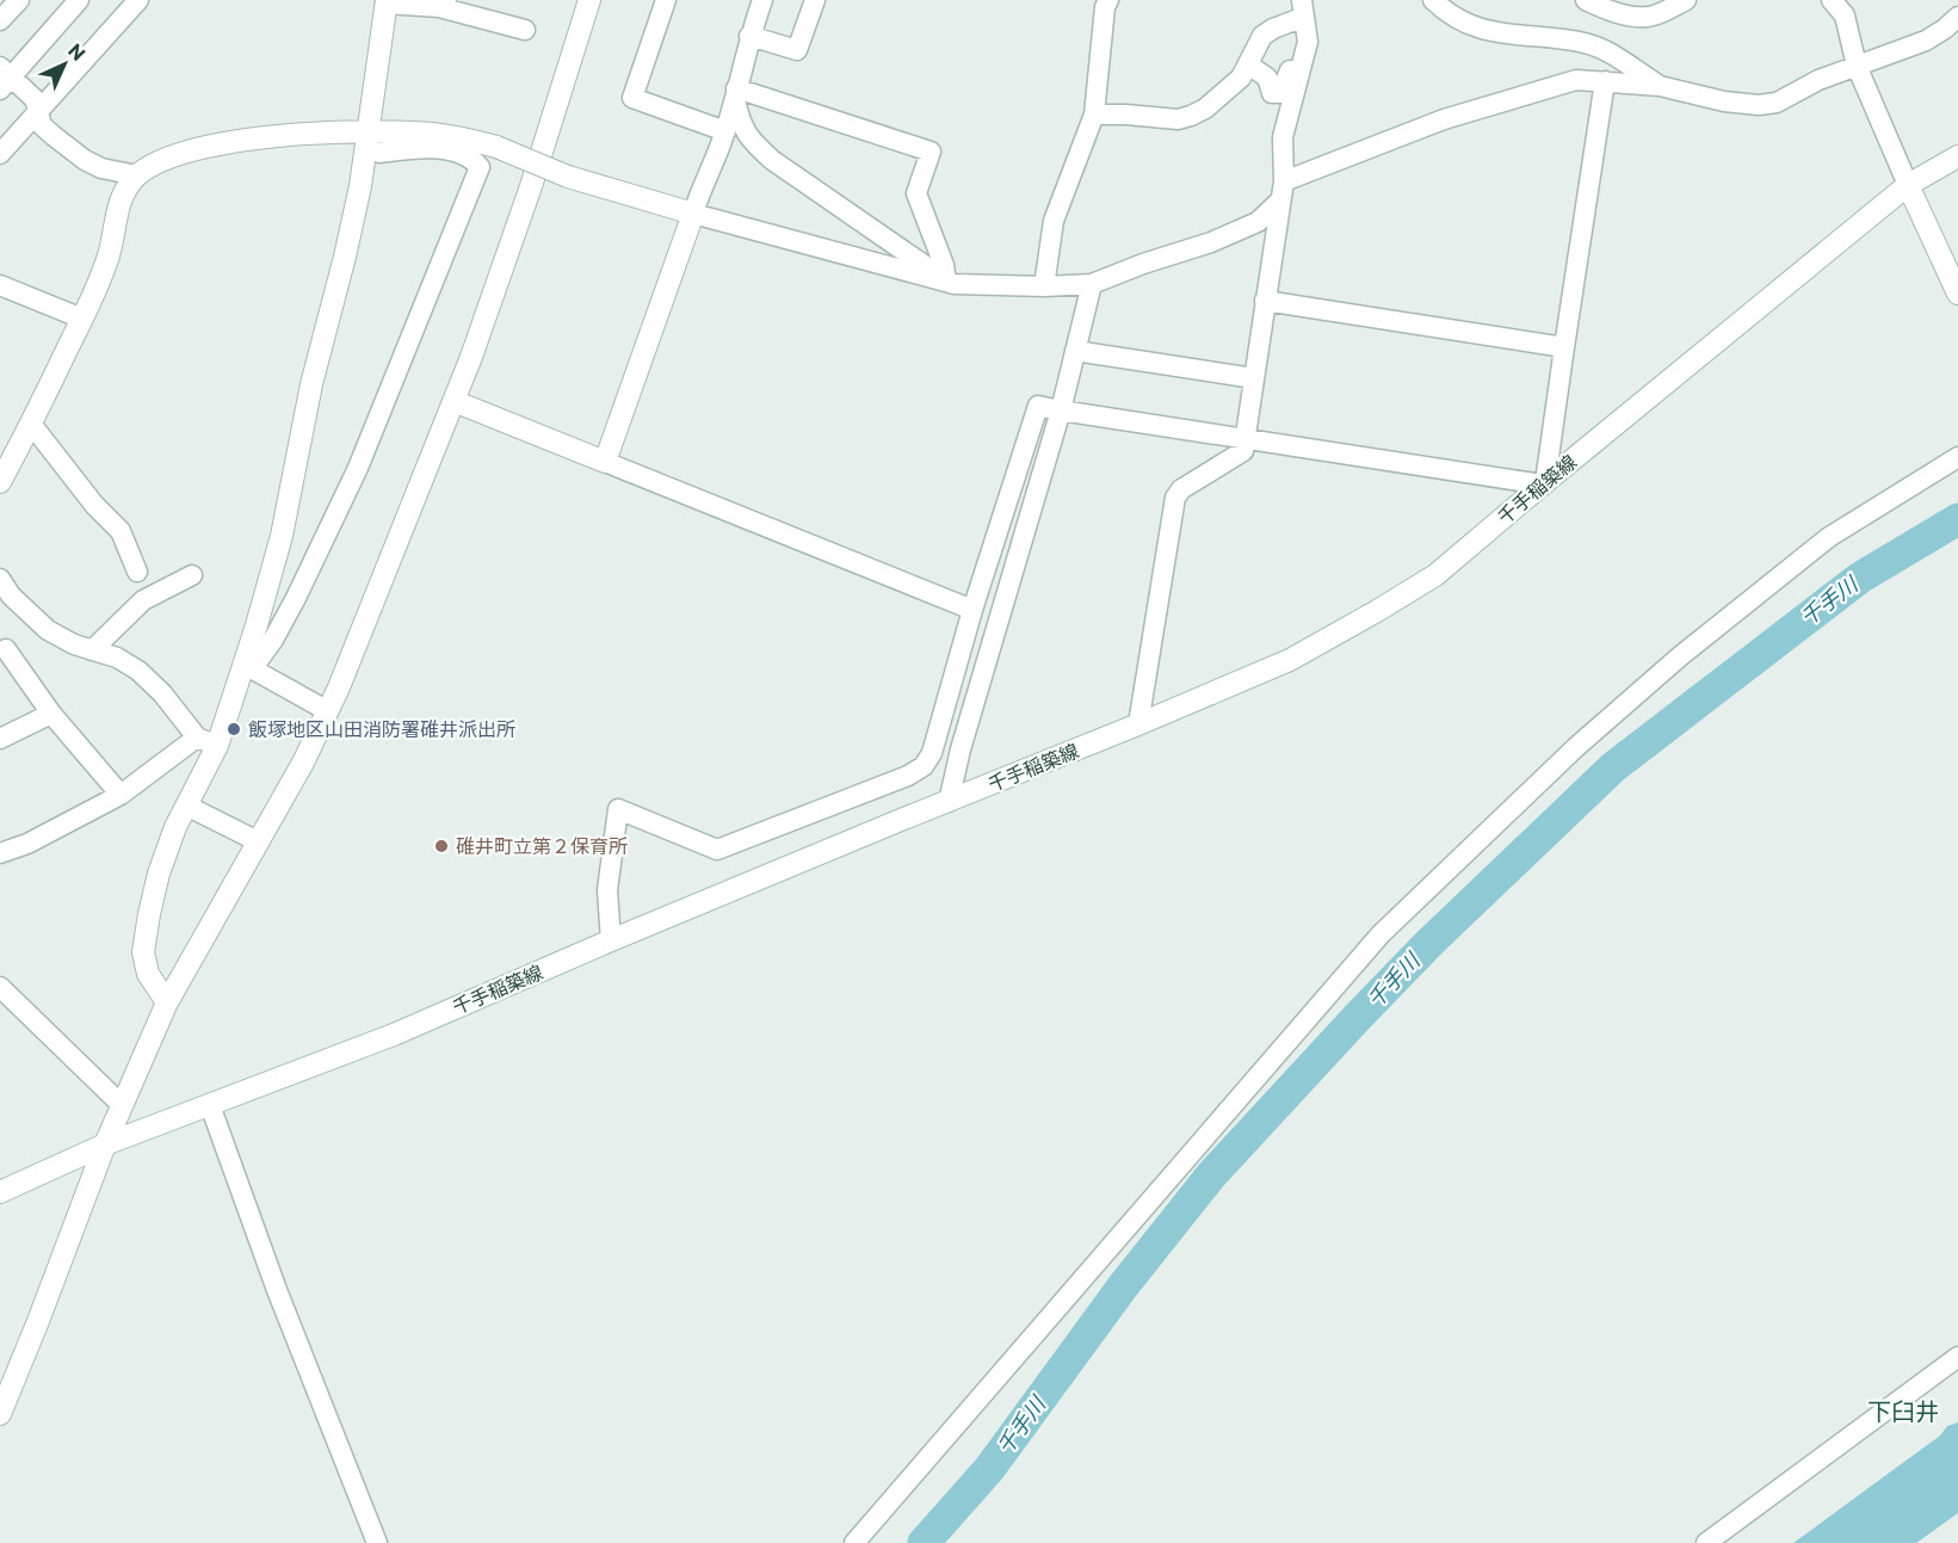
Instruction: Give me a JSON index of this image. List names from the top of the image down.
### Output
{
  "streets": {
    "street": ["千手稲築線"]
  },
  "districts": ["下臼井"],
  "water": ["千手川"],
  "places": ["飯塚地区山田消防署碓井派出所", "碓井町立第２保育所"],
  "north": "top right"
}
